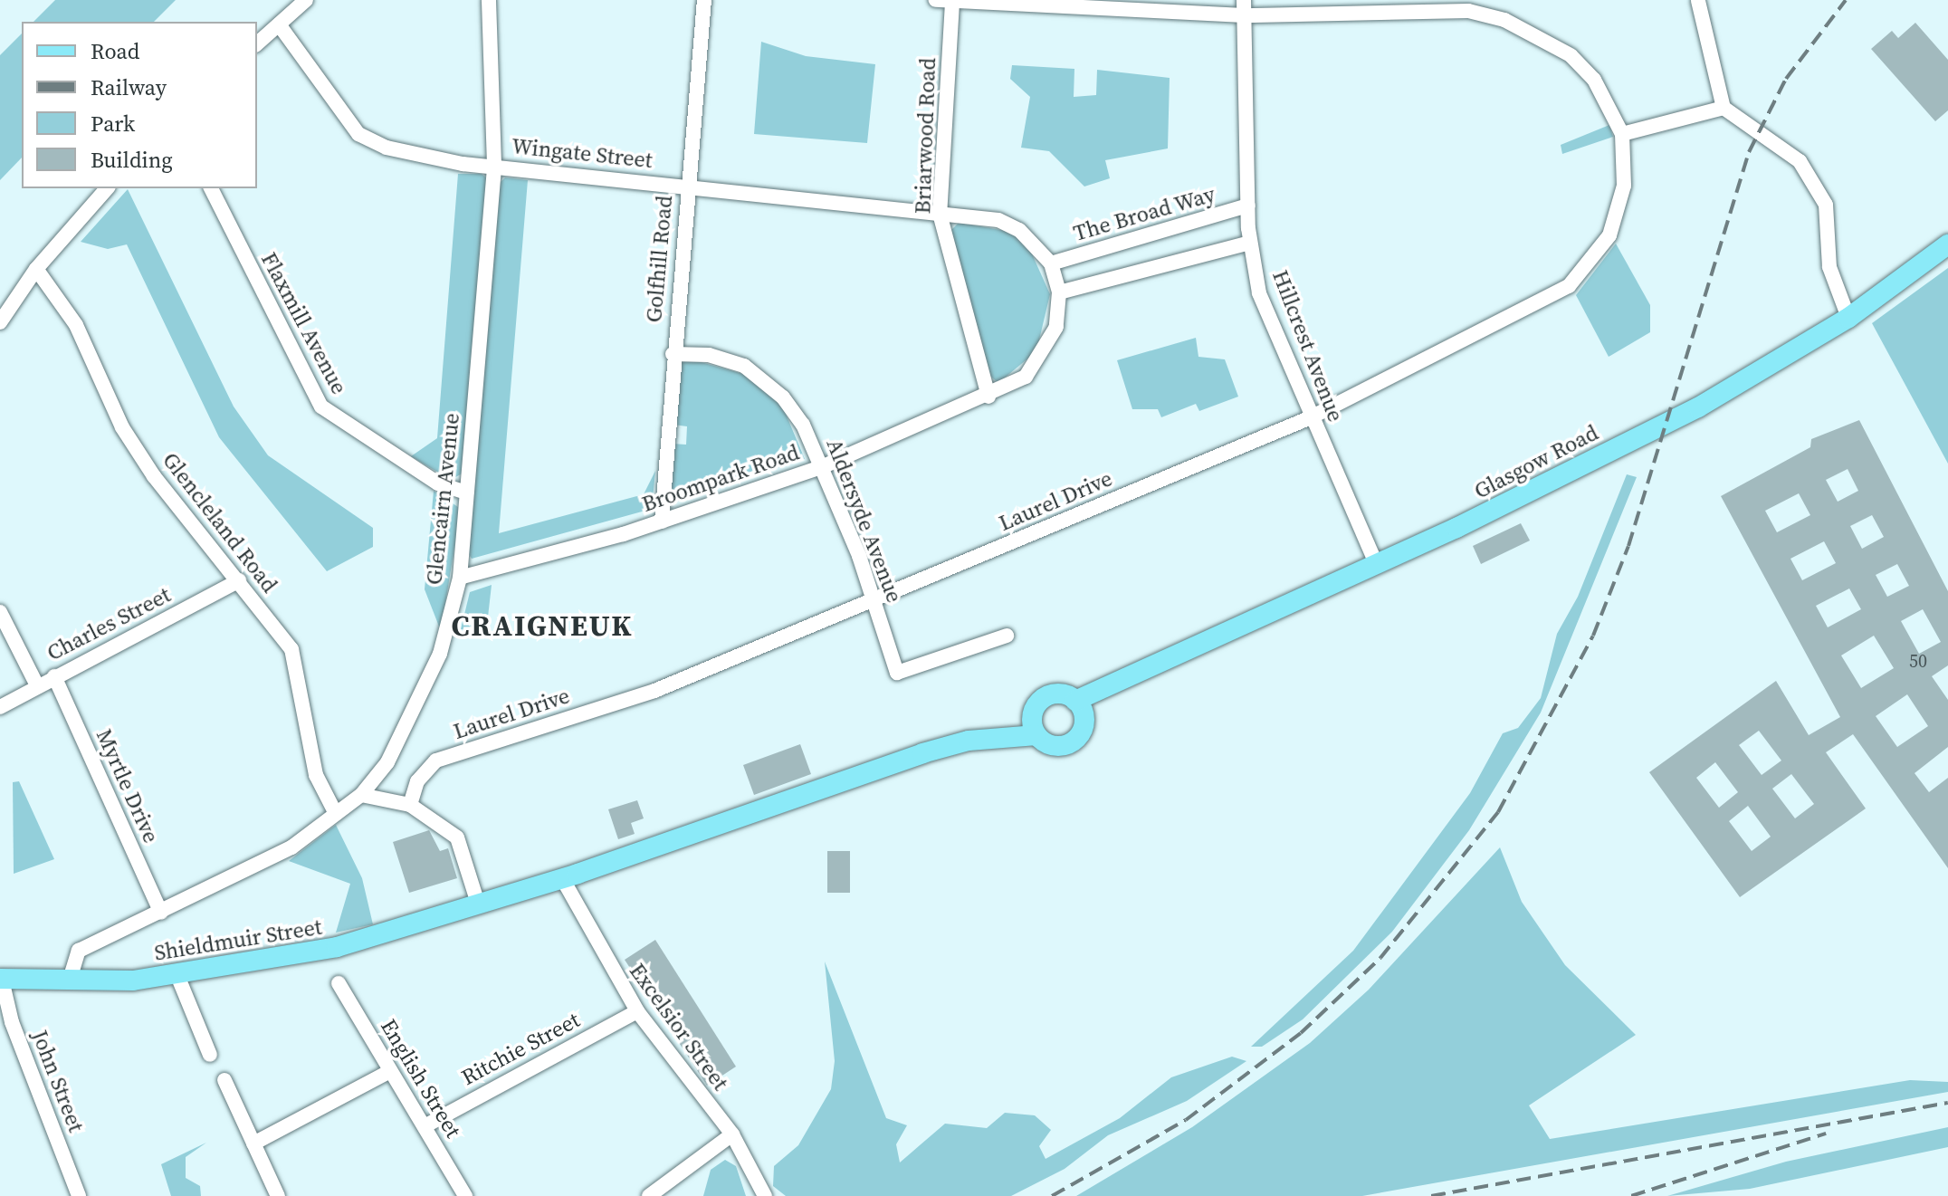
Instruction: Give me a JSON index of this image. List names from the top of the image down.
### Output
{
  "streets": {
    "main road": ["Glasgow Road", "Shieldmuir Street"],
    "street": [
      "Briarwood Road",
      "Wingate Street",
      "The Broad Way",
      "Golfhill Road",
      "Flaxmill Avenue",
      "Hillcrest Avenue",
      "Broompark Road",
      "Glencairn Avenue",
      "Laurel Drive",
      "Aldersyde Avenue",
      "Glencleland Road",
      "Charles Street",
      "Myrtle Drive",
      "Excelsior Street",
      "Ritchie Street",
      "English Street",
      "John Street"
    ]
  },
  "crossings": [
    ["Briarwood Road", "Wingate Street"],
    ["Briarwood Road", "The Broad Way"],
    ["Briarwood Road", "Broompark Road"],
    ["Wingate Street", "The Broad Way"],
    ["Wingate Street", "Golfhill Road"],
    ["Wingate Street", "Glencairn Avenue"],
    ["The Broad Way", "Hillcrest Avenue"],
    ["The Broad Way", "Broompark Road"],
    ["Golfhill Road", "Broompark Road"],
    ["Golfhill Road", "Aldersyde Avenue"],
    ["Flaxmill Avenue", "Glencairn Avenue"],
    ["Hillcrest Avenue", "Glasgow Road"],
    ["Hillcrest Avenue", "Laurel Drive"],
    ["Glasgow Road", "Shieldmuir Street"],
    ["Broompark Road", "Glencairn Avenue"],
    ["Broompark Road", "Aldersyde Avenue"],
    ["Glencairn Avenue", "Glencleland Road"],
    ["Glencairn Avenue", "Myrtle Drive"],
    ["Glencairn Avenue", "Shieldmuir Street"],
    ["Laurel Drive", "Aldersyde Avenue"],
    ["Glencleland Road", "Charles Street"],
    ["Charles Street", "Myrtle Drive"],
    ["Shieldmuir Street", "Excelsior Street"],
    ["Shieldmuir Street", "John Street"],
    ["Excelsior Street", "Ritchie Street"],
    ["Ritchie Street", "English Street"]
  ],
  "districts": ["CRAIGNEUK"],
  "house_numbers": ["50"],
  "legend": [
    "Road",
    "Railway",
    "Park",
    "Building"
  ]
}
